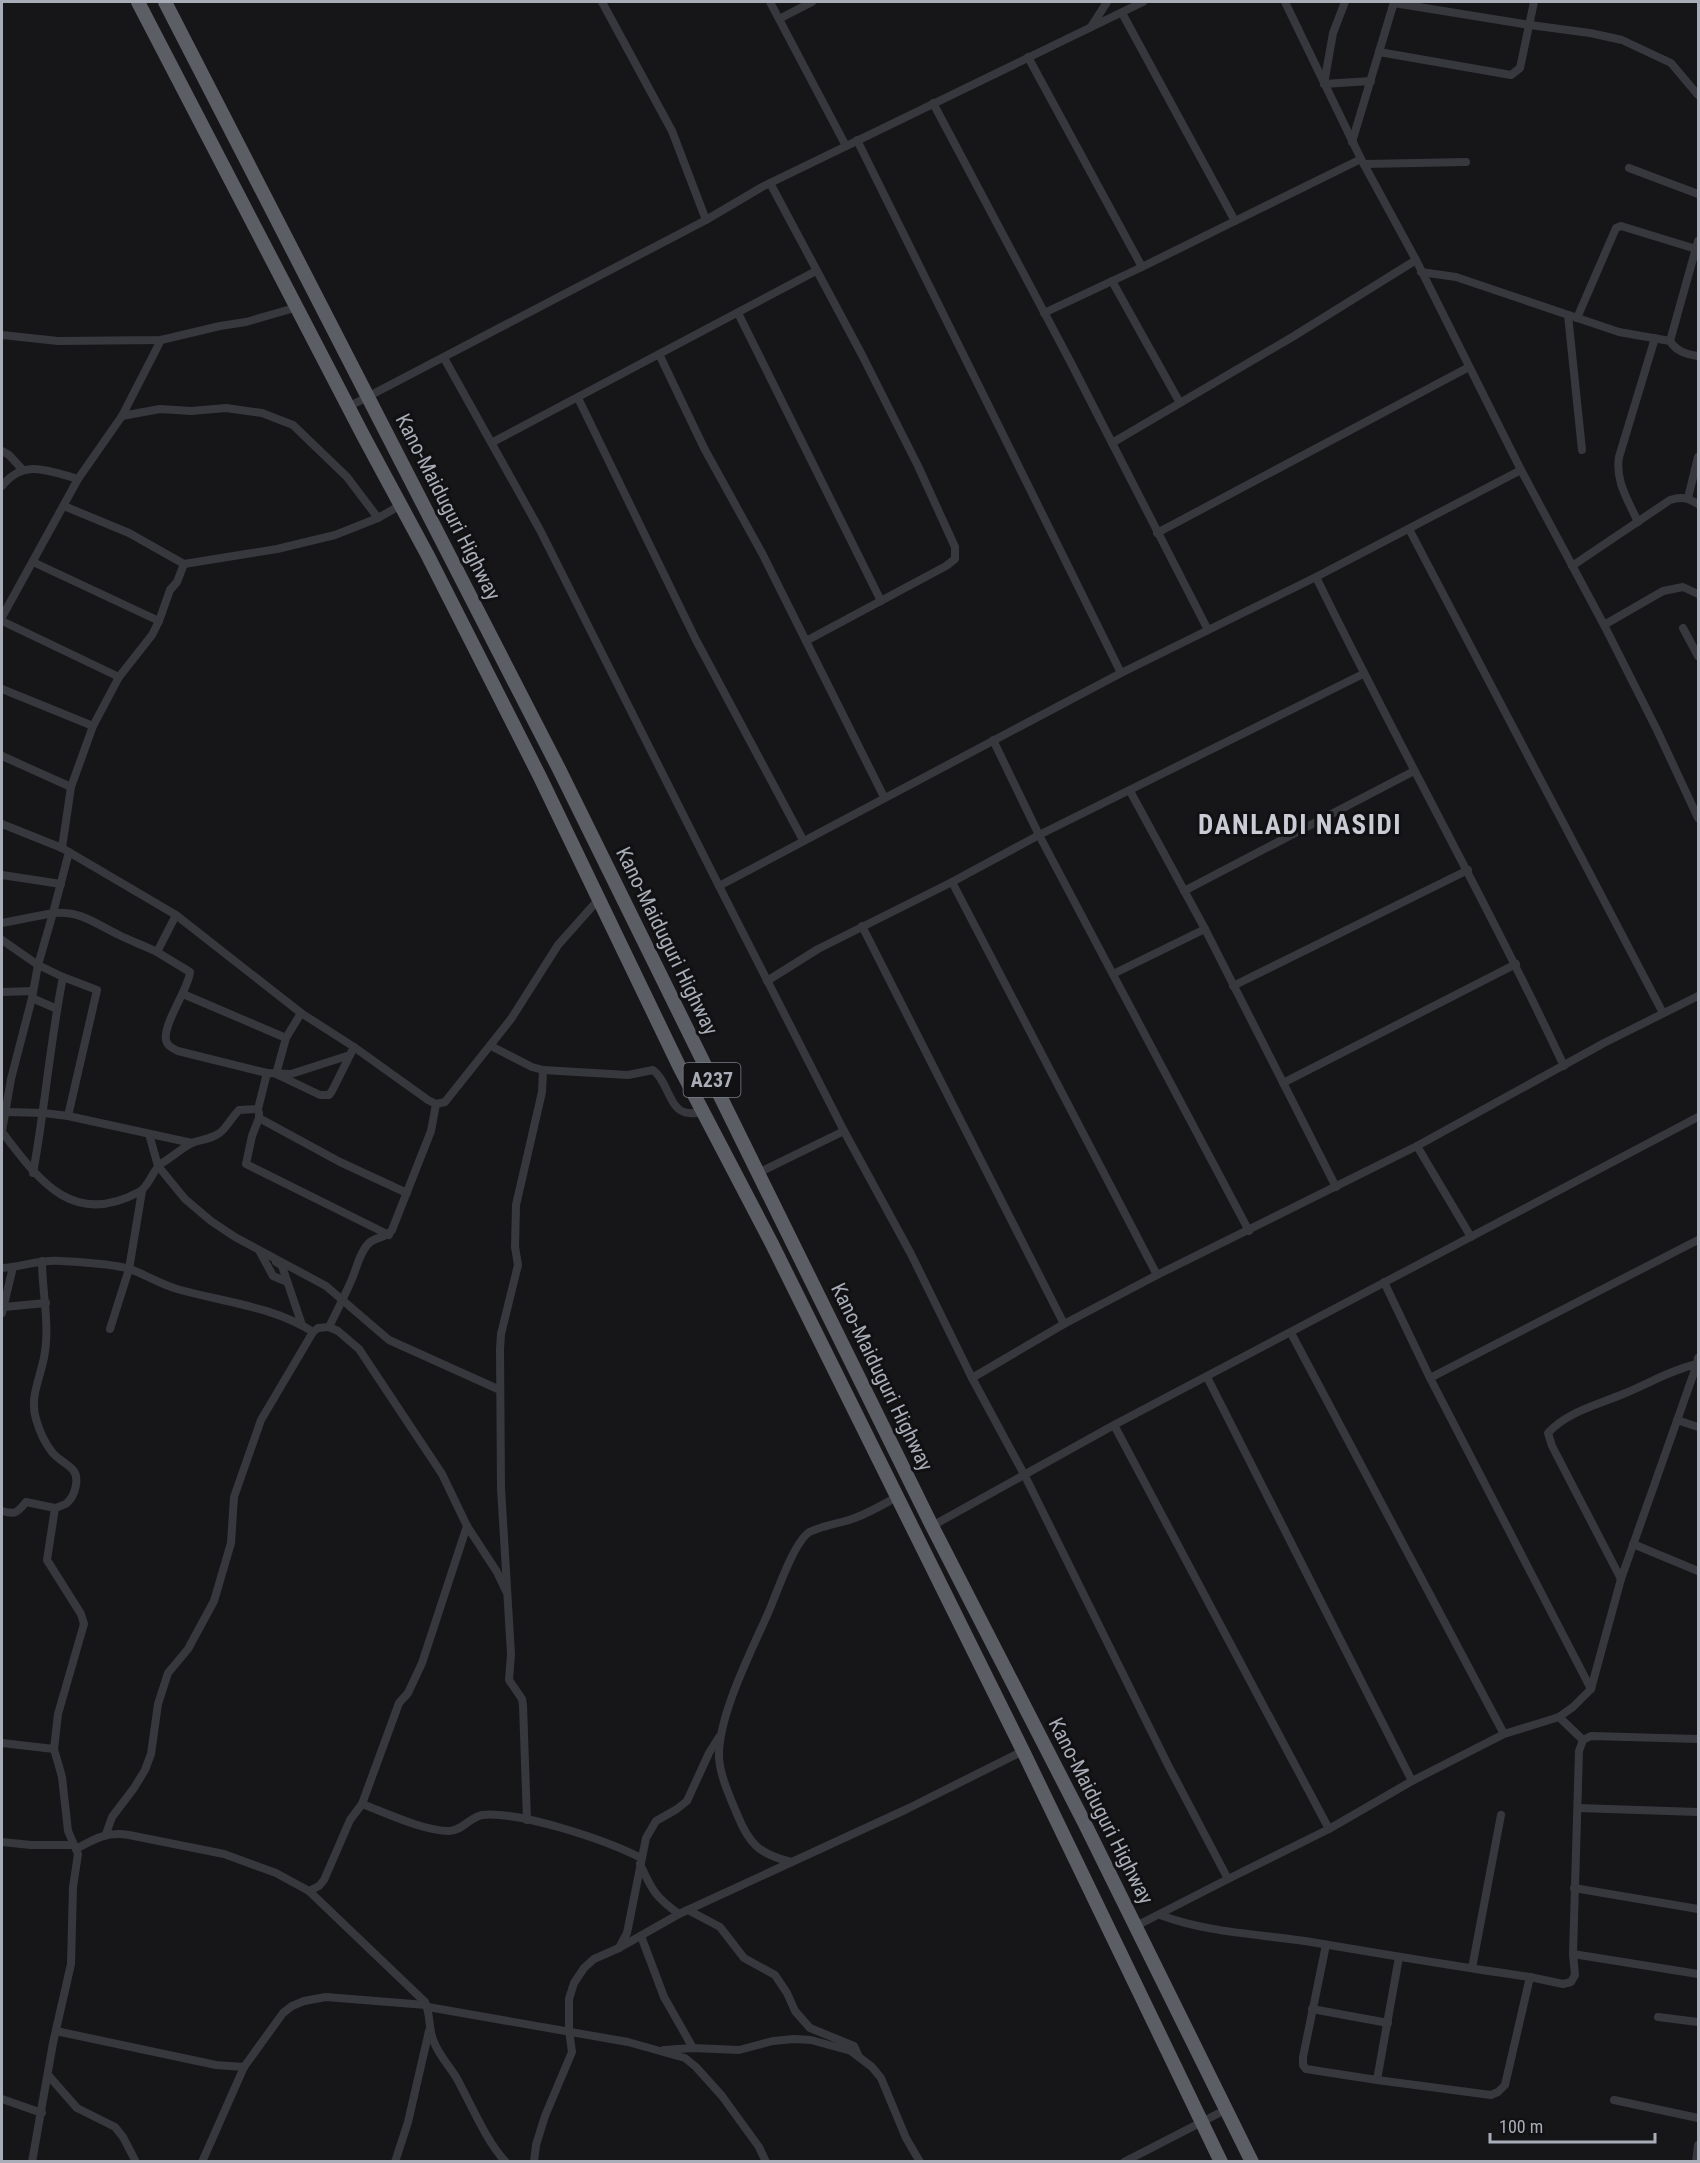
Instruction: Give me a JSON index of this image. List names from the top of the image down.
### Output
{
  "streets": {
    "highway": ["Kano-Maiduguri Highway", "A237"]
  },
  "districts": ["DANLADI NASIDI"],
  "scale_bar": "100 m"
}
